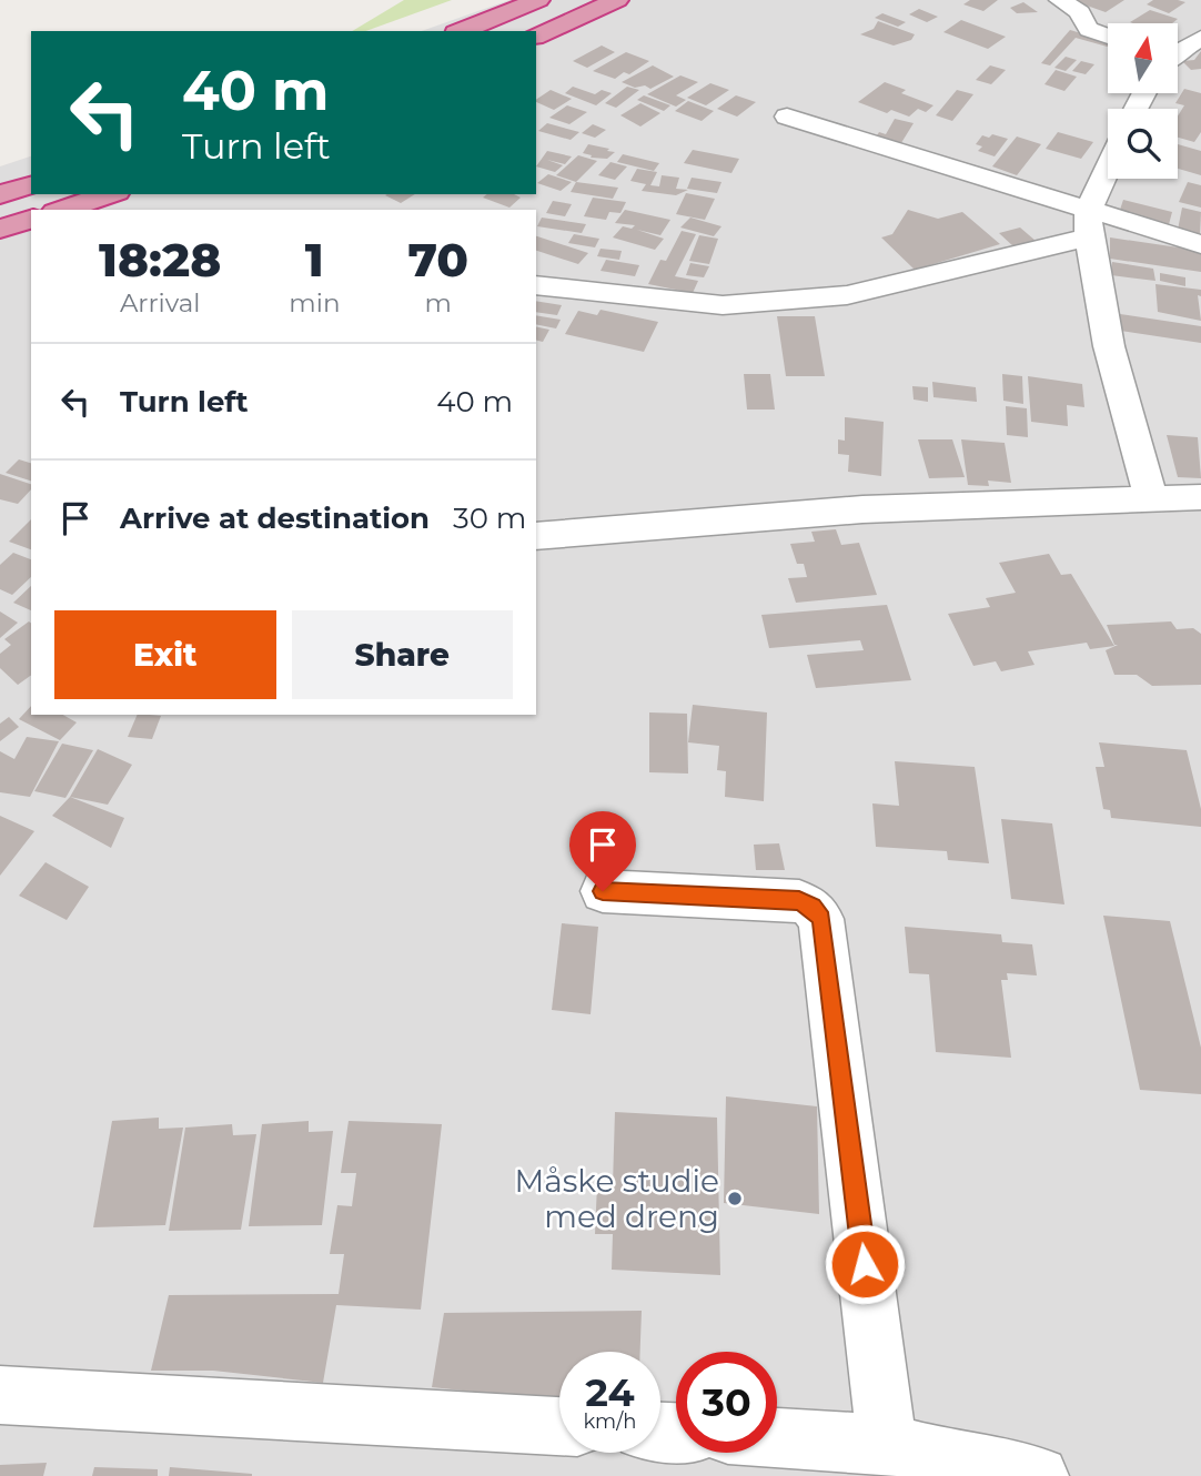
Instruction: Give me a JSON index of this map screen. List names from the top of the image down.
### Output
{
  "places": ["Måske studie med dreng"],
  "north": "top",
  "page": {
    "turn": ["40 m", "Turn left"],
    "eta": [
      "18:28",
      "Arrival",
      "1",
      "min",
      "70",
      "m"
    ],
    "list": [
      {
        "name": "Turn left",
        "value": "40 m"
      },
      {
        "name": "Arrive at destination",
        "value": "30 m"
      }
    ],
    "buttons": ["Exit", "Share"],
    "speed": "24 km/h",
    "limit": "30"
  }
}
